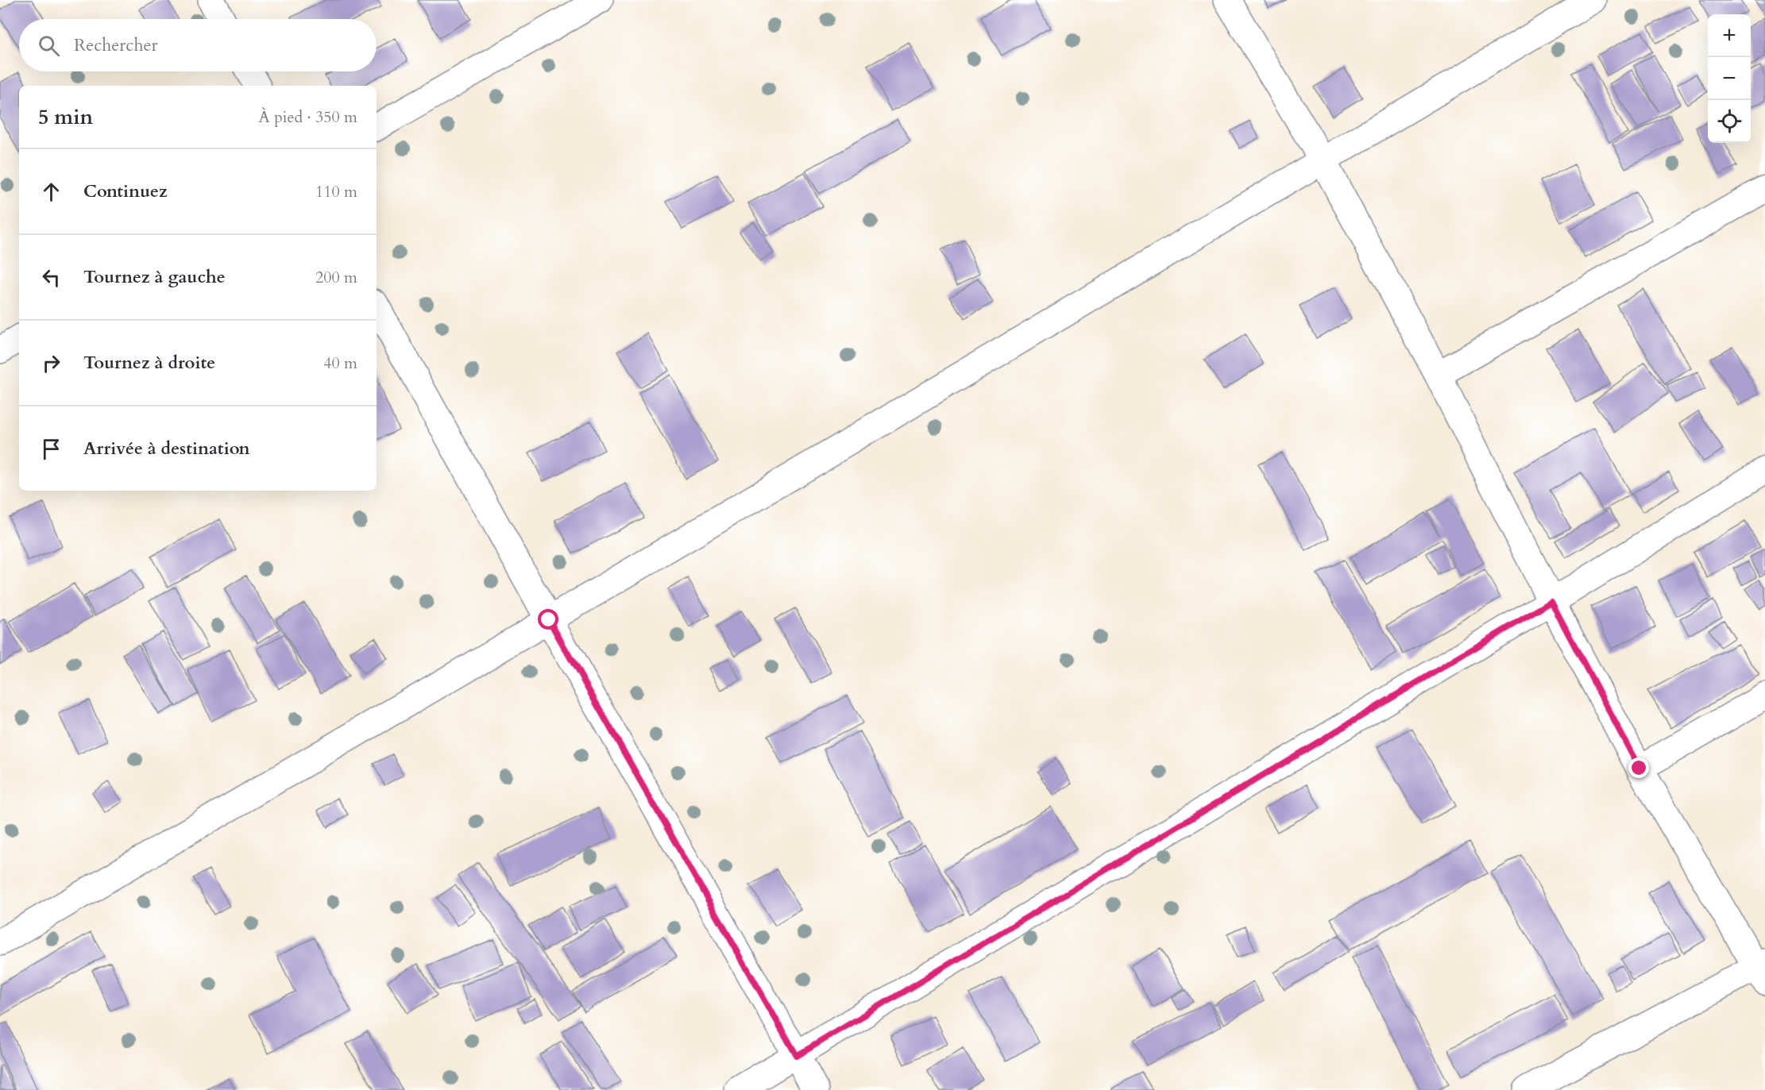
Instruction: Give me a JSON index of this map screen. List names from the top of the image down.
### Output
{
  "page": {
    "map_buttons": ["+", "−"],
    "search": "Rechercher",
    "heading": ["5 min", "À pied · 350 m"],
    "list": [
      ["Continuez", "110 m"],
      ["Tournez à gauche", "200 m"],
      ["Tournez à droite", "40 m"],
      "Arrivée à destination"
    ]
  }
}
